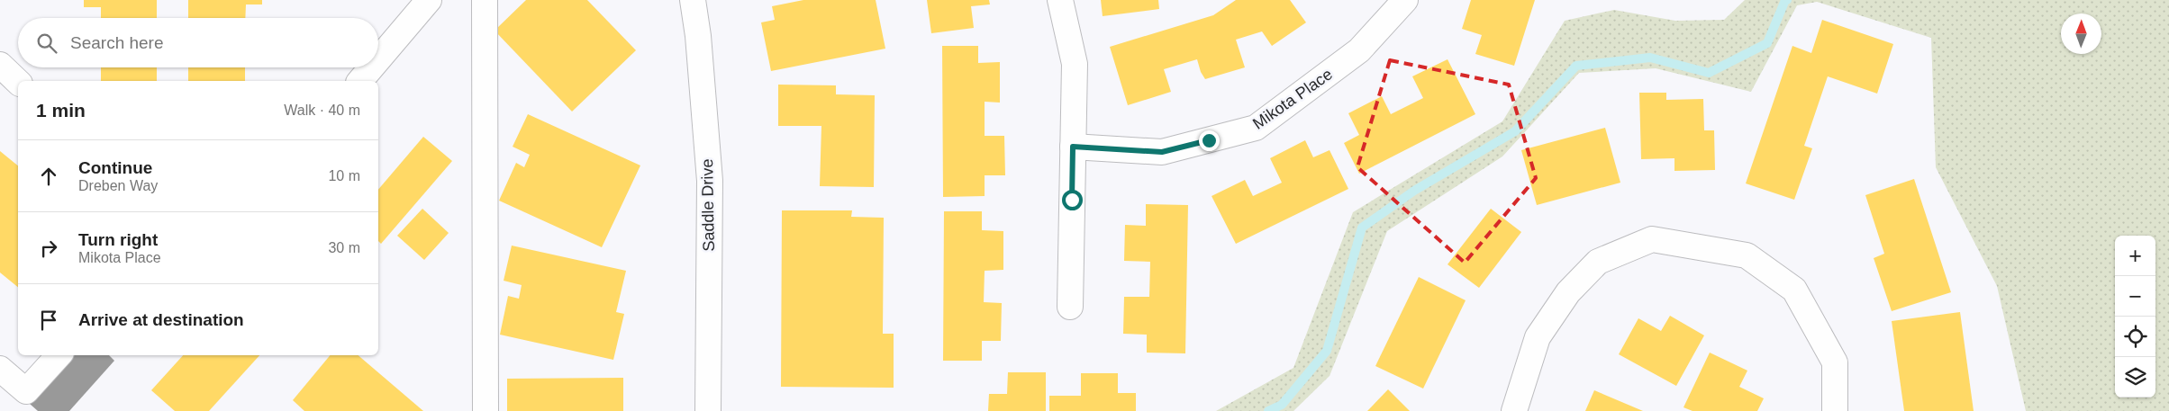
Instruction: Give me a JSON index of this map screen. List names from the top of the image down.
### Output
{
  "streets": {
    "street": ["Mikota Place", "Saddle Drive"]
  },
  "north": "top",
  "page": {
    "search": "Search here",
    "heading": ["1 min", "Walk · 40 m"],
    "list": [
      ["Continue", "Dreben Way", "10 m"],
      ["Turn right", "Mikota Place", "30 m"],
      "Arrive at destination"
    ],
    "map_buttons": ["+", "−"]
  }
}
